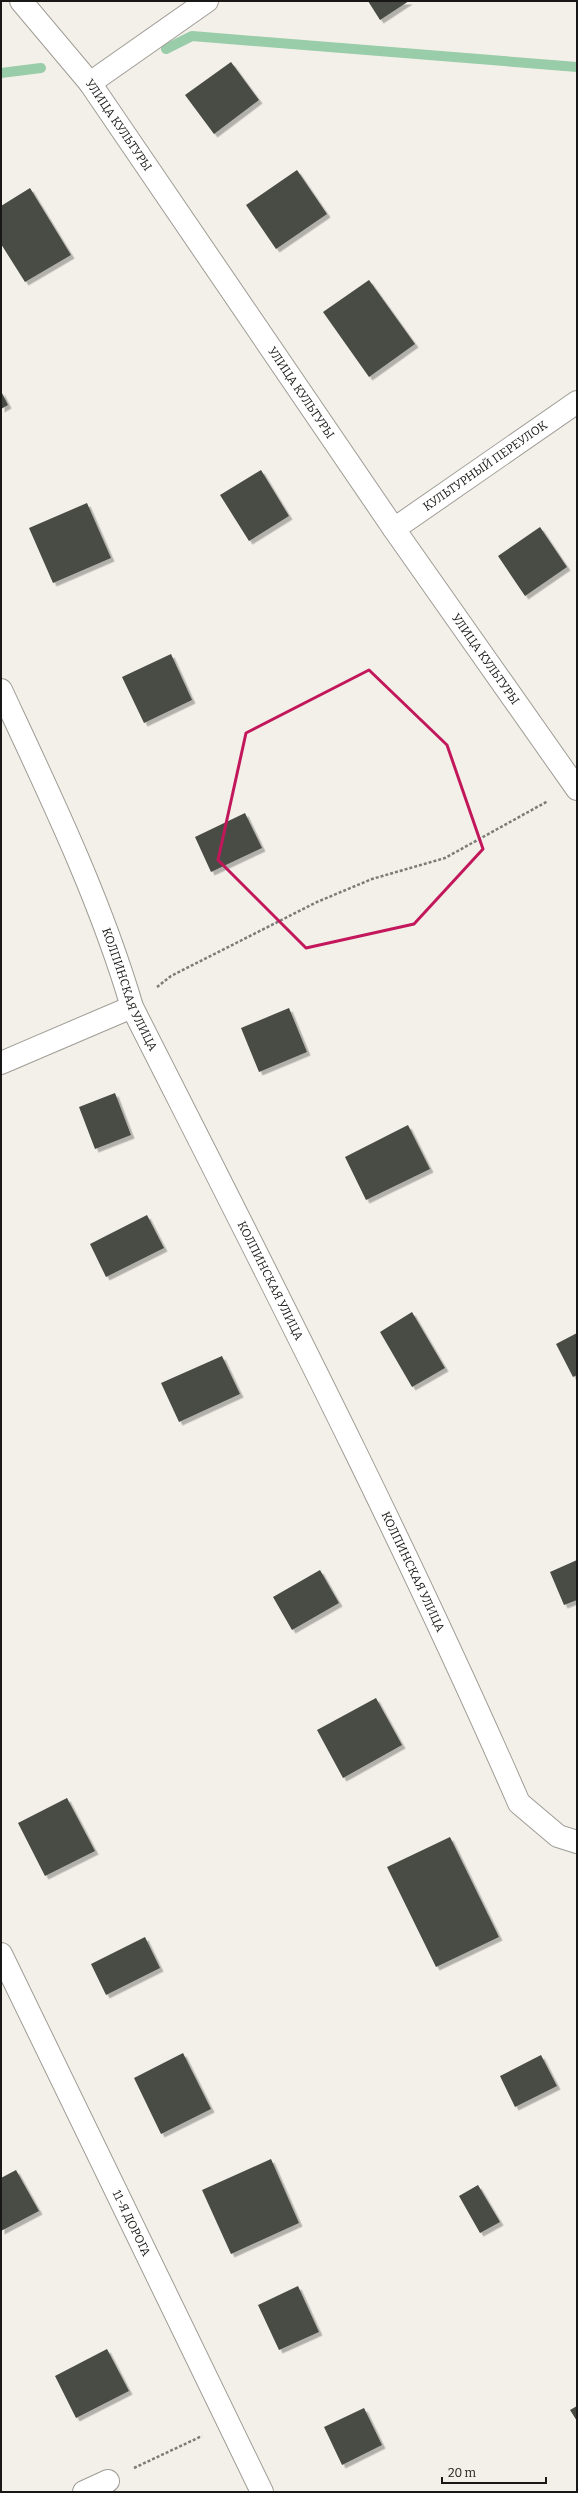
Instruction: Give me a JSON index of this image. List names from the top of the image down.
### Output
{
  "streets": {
    "street": [
      "УЛИЦА КУЛЬТУРЫ",
      "КУЛЬТУРНЫЙ ПЕРЕУЛОК",
      "КОЛПИНСКАЯ УЛИЦА",
      "11-Я ДОРОГА"
    ]
  },
  "crossings": [
    ["УЛИЦА КУЛЬТУРЫ", "КУЛЬТУРНЫЙ ПЕРЕУЛОК"]
  ],
  "scale_bar": "20 m"
}
